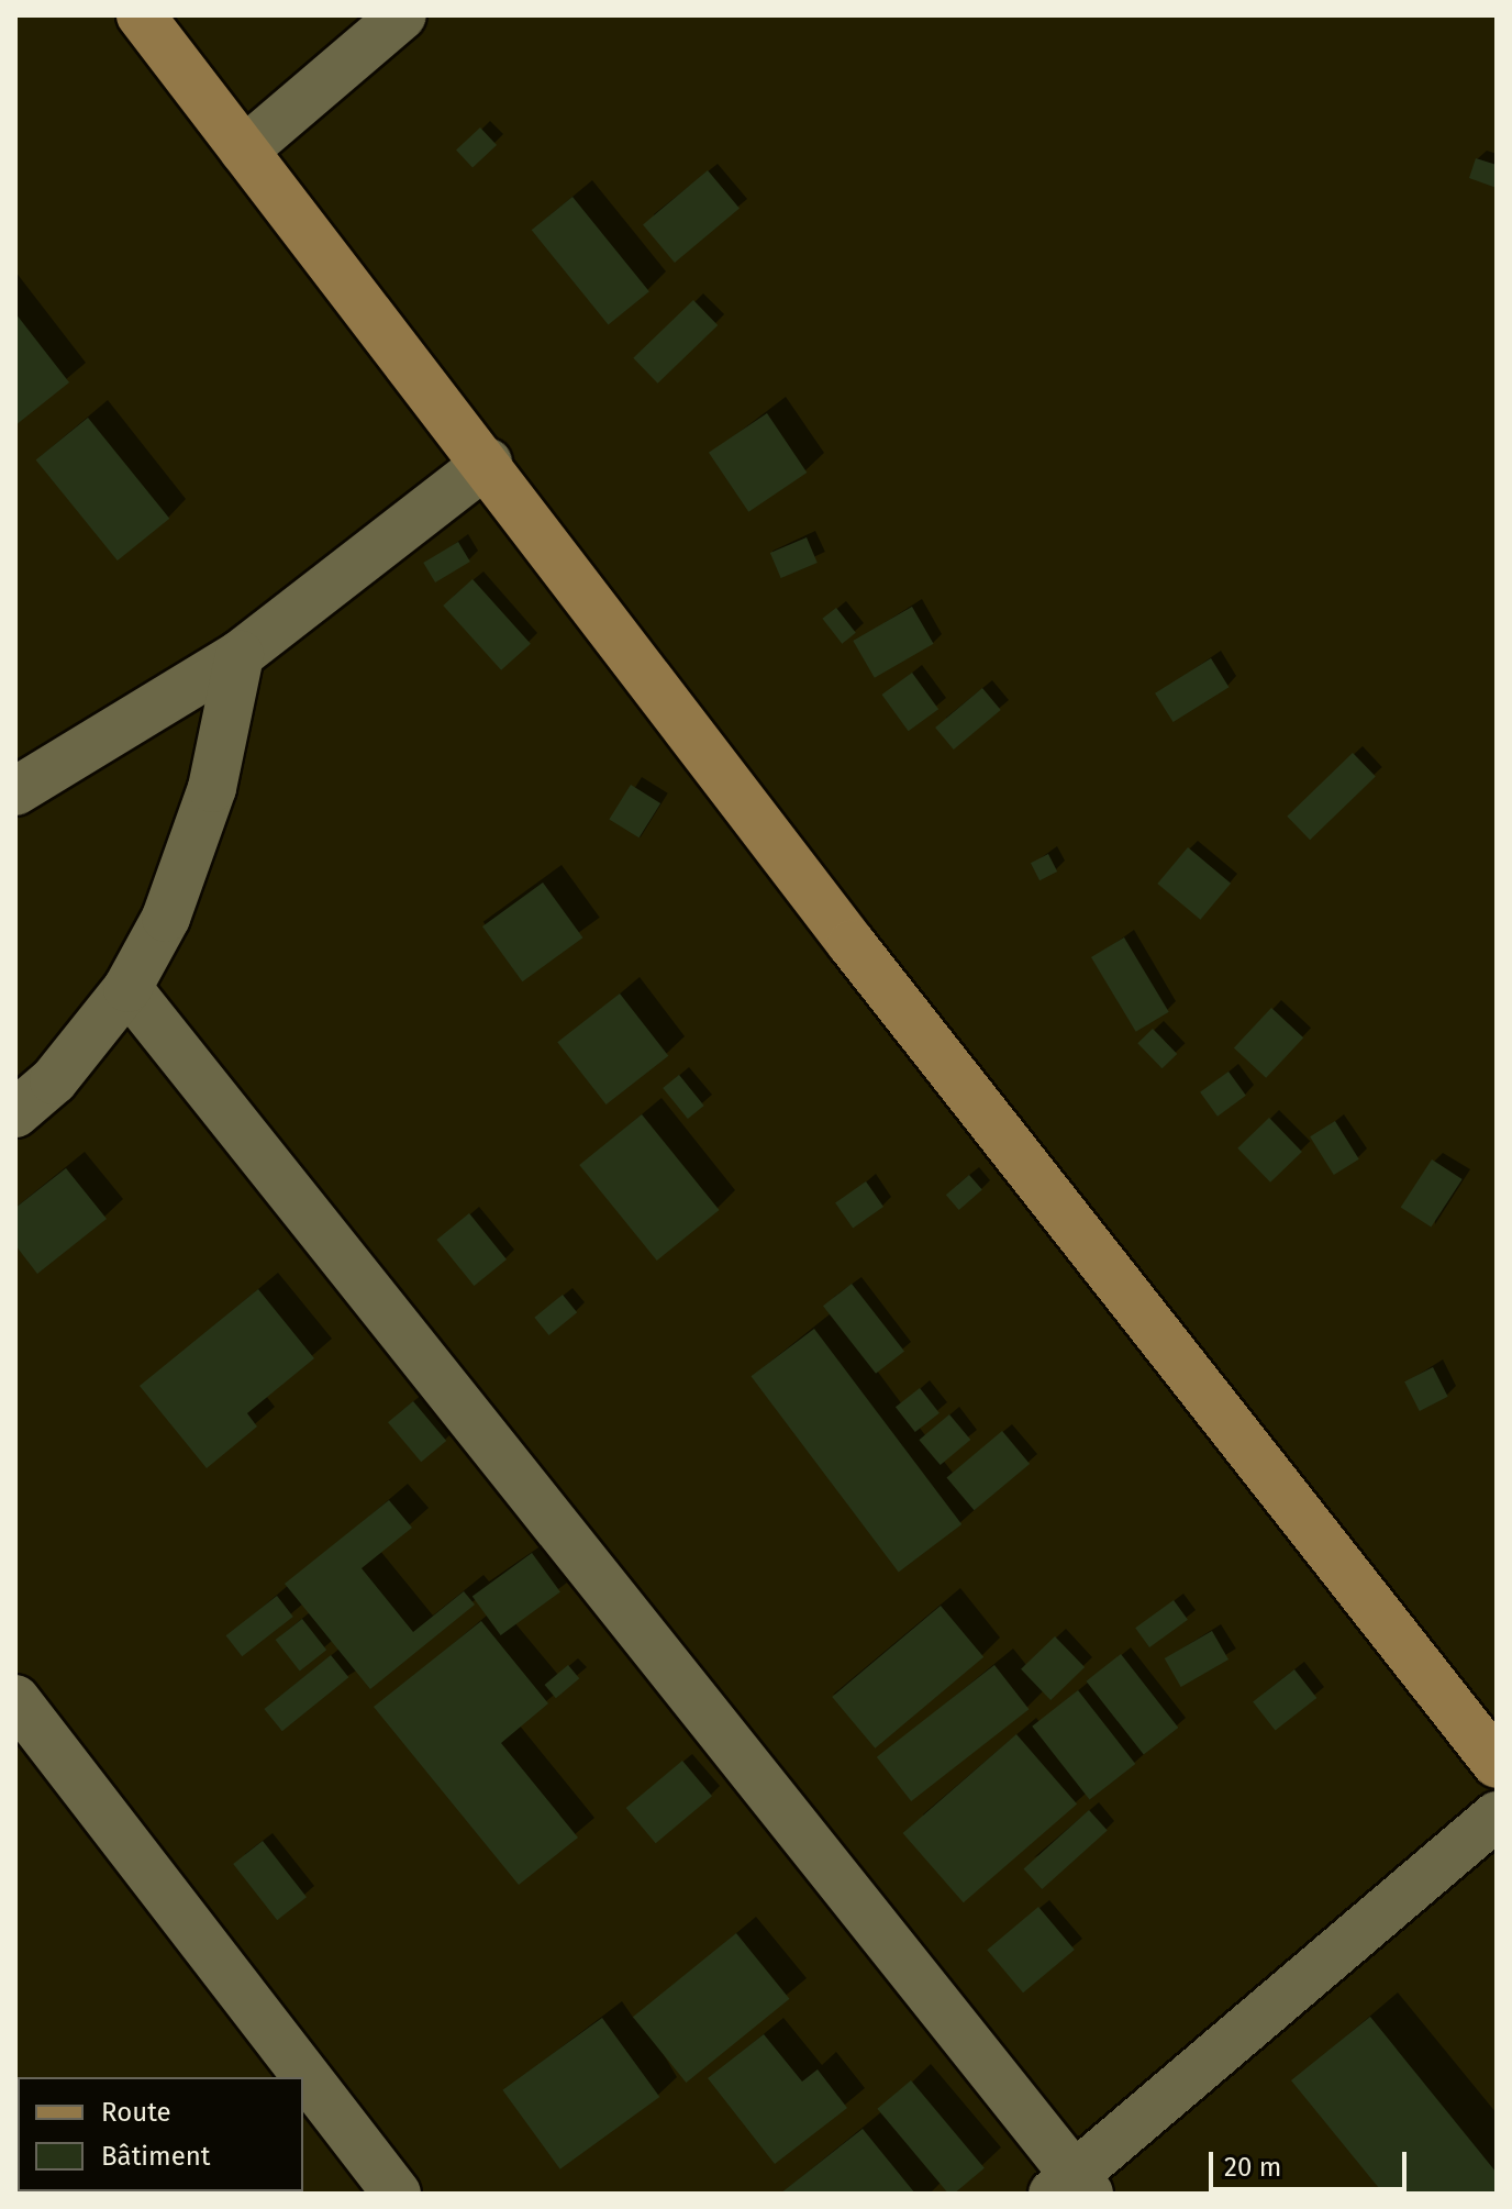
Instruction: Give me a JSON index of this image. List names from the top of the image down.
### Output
{
  "legend": ["Route", "Bâtiment"],
  "scale_bar": "20 m"
}
